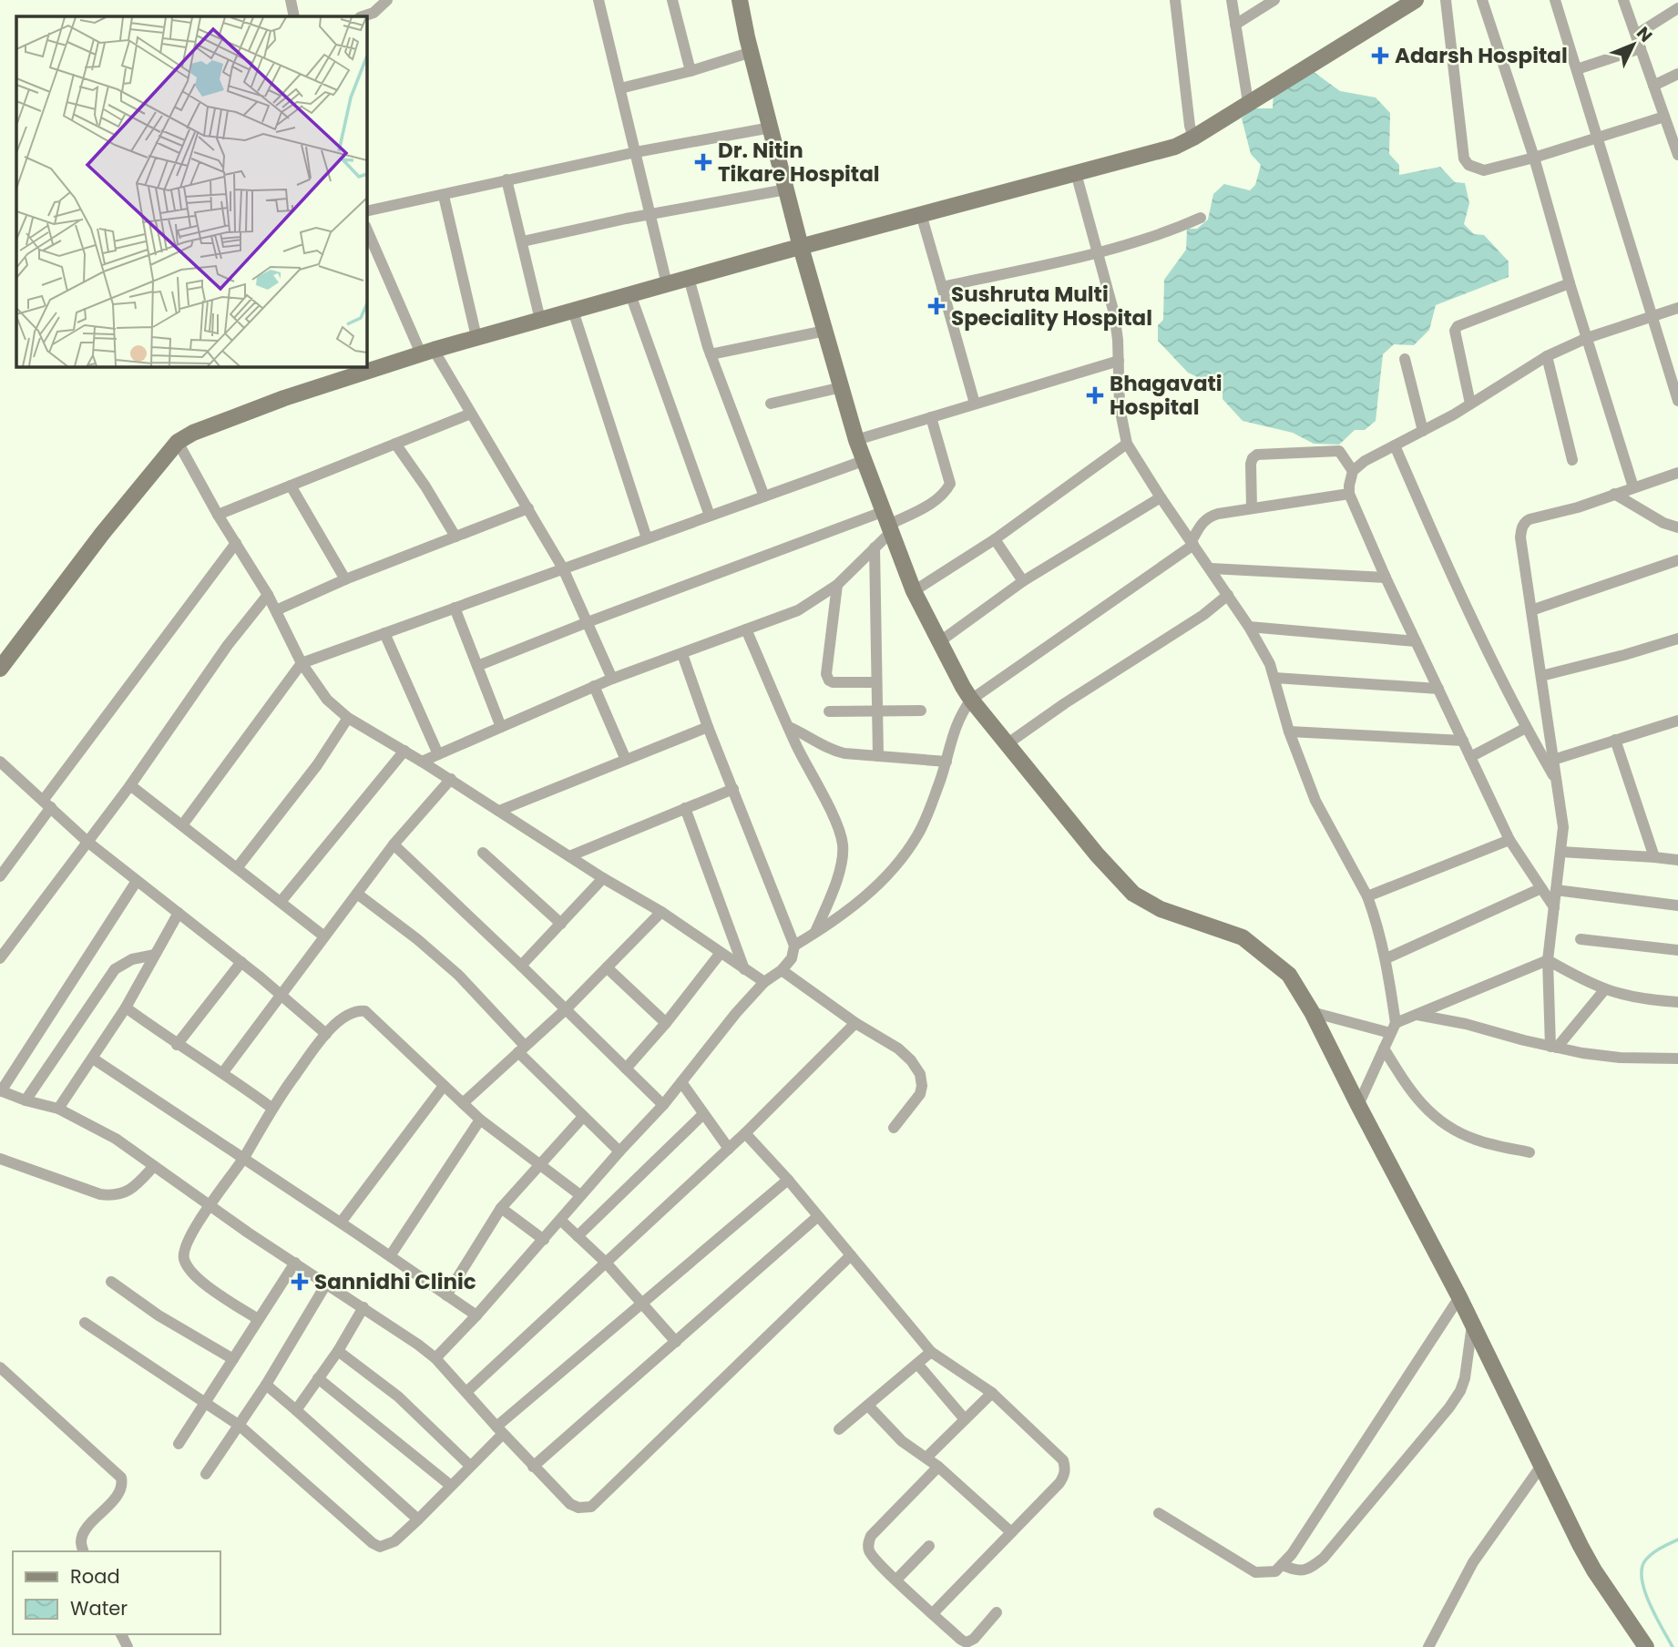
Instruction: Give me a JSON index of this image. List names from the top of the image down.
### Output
{
  "places": {
    "health": [
      "Adarsh Hospital",
      "Dr. Nitin Tikare Hospital",
      "Sushruta Multi Speciality Hospital",
      "Bhagavati Hospital",
      "Sannidhi Clinic"
    ]
  },
  "legend": ["Road", "Water"],
  "north": "top right"
}
